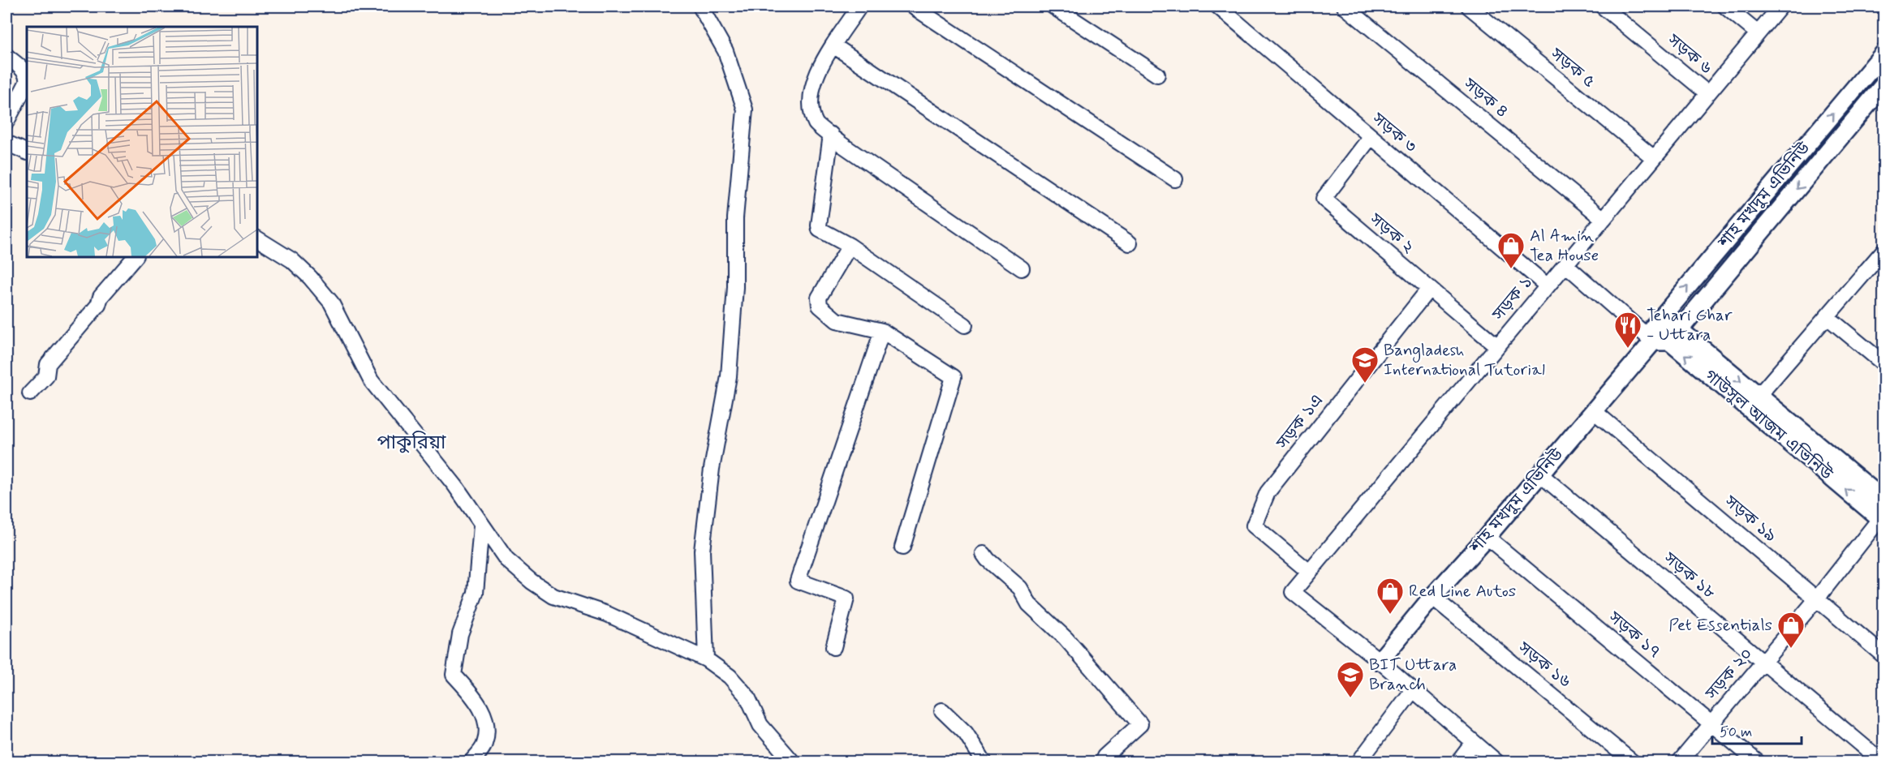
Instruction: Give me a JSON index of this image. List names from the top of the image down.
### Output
{
  "streets": {
    "street": [
      "সড়ক ৬",
      "সড়ক ৫",
      "সড়ক ৪",
      "সড়ক ৩",
      "শাহ মখদুম এভিনিউ",
      "সড়ক ২",
      "সড়ক ১",
      "সড়ক ১এ",
      "গাউসুল আজম এভিনিউ",
      "সড়ক ১৯",
      "সড়ক ১৮",
      "সড়ক ১৭",
      "সড়ক ১৬",
      "সড়ক ২০"
    ]
  },
  "crossings": [
    ["সড়ক ৬", "সড়ক ১"],
    ["সড়ক ৫", "সড়ক ১"],
    ["সড়ক ৪", "সড়ক ১"],
    ["সড়ক ৩", "সড়ক ২"],
    ["সড়ক ৩", "সড়ক ১"],
    ["শাহ মখদুম এভিনিউ", "সড়ক ১"],
    ["শাহ মখদুম এভিনিউ", "গাউসুল আজম এভিনিউ"],
    ["শাহ মখদুম এভিনিউ", "সড়ক ১৯"],
    ["শাহ মখদুম এভিনিউ", "সড়ক ১৮"],
    ["শাহ মখদুম এভিনিউ", "সড়ক ১৭"],
    ["শাহ মখদুম এভিনিউ", "সড়ক ১৬"],
    ["সড়ক ২", "সড়ক ১"],
    ["সড়ক ২", "সড়ক ১এ"],
    ["সড়ক ১", "সড়ক ১এ"],
    ["গাউসুল আজম এভিনিউ", "সড়ক ২০"],
    ["সড়ক ১৯", "সড়ক ২০"],
    ["সড়ক ১৮", "সড়ক ২০"],
    ["সড়ক ১৭", "সড়ক ২০"]
  ],
  "districts": ["পাকুরিয়া"],
  "places": {
    "shop": ["Al Amin Tea House", "Red Line Autos", "Pet Essentials"],
    "restaurant": ["Tehari Ghar - Uttara"],
    "school or university": ["Bangladesh International Tutorial", "BIT Uttara Branch"]
  },
  "scale_bar": "50 m"
}
